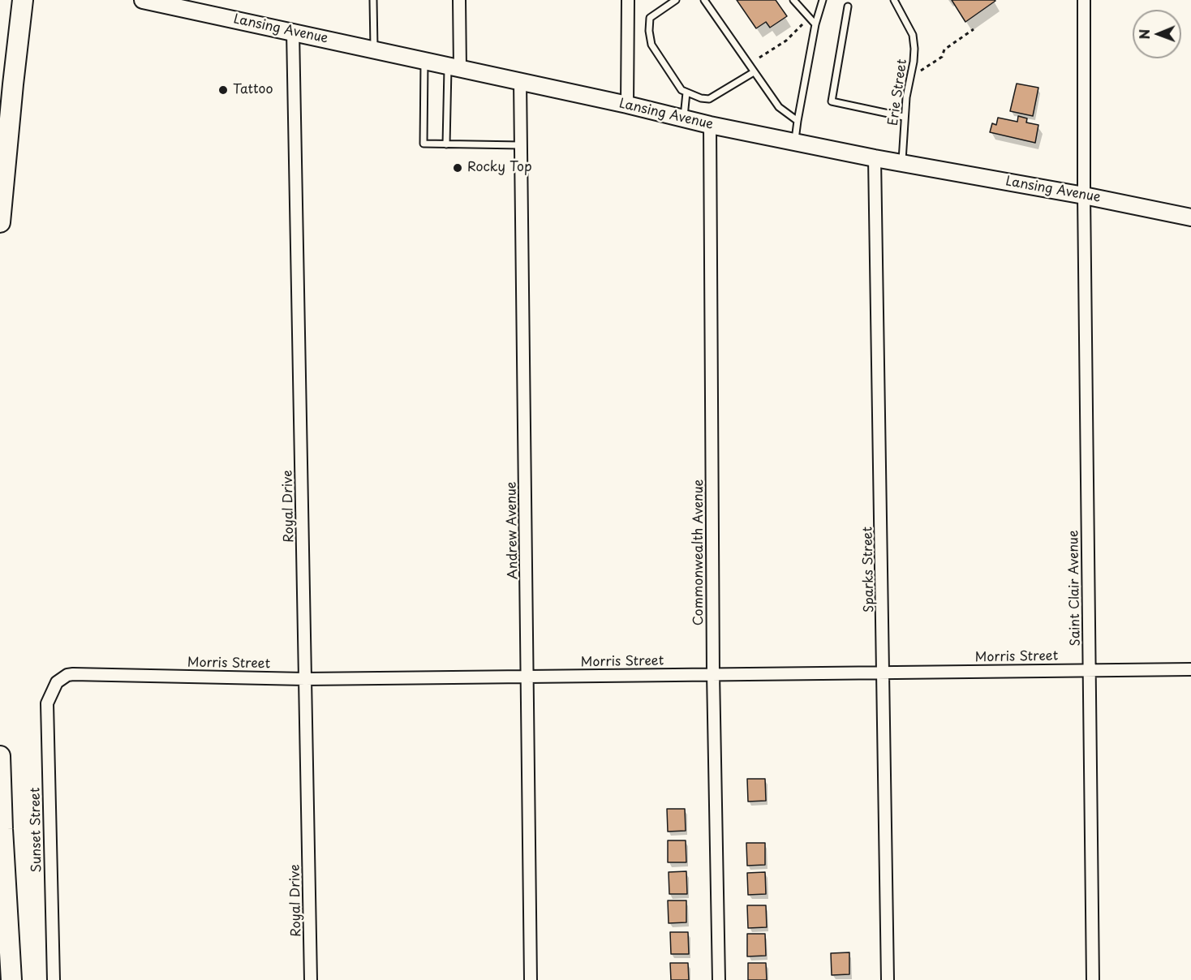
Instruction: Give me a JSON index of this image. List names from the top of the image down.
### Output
{
  "streets": {
    "main road": ["Lansing Avenue"],
    "street": [
      "Royal Drive",
      "Andrew Avenue",
      "Commonwealth Avenue",
      "Sparks Street",
      "Saint Clair Avenue",
      "Morris Street",
      "Sunset Street"
    ],
    "lane": ["Erie Street"]
  },
  "crossings": [
    ["Lansing Avenue", "Erie Street"],
    ["Lansing Avenue", "Royal Drive"],
    ["Lansing Avenue", "Andrew Avenue"],
    ["Lansing Avenue", "Commonwealth Avenue"],
    ["Lansing Avenue", "Sparks Street"],
    ["Lansing Avenue", "Saint Clair Avenue"],
    ["Royal Drive", "Morris Street"],
    ["Andrew Avenue", "Morris Street"],
    ["Commonwealth Avenue", "Morris Street"],
    ["Sparks Street", "Morris Street"],
    ["Saint Clair Avenue", "Morris Street"],
    ["Morris Street", "Sunset Street"]
  ],
  "places": ["Tattoo", "Rocky Top"],
  "north": "left"
}
